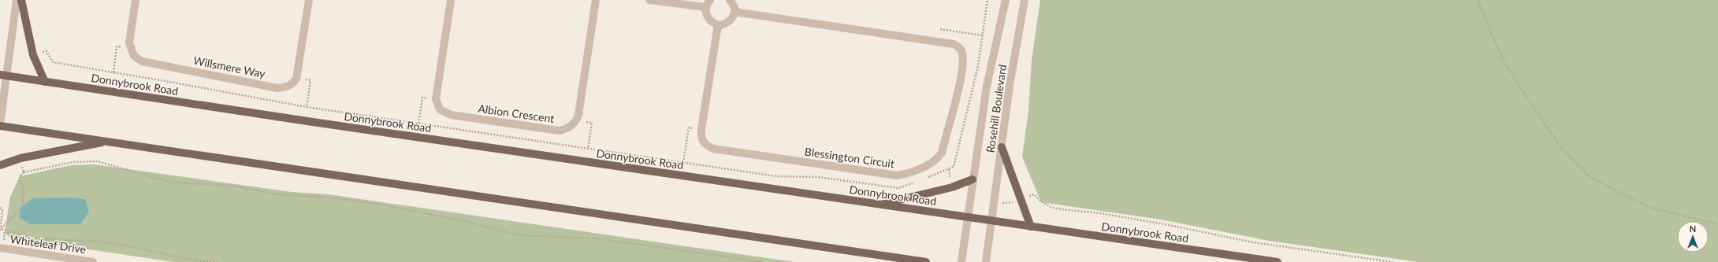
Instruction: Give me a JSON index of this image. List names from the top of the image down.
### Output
{
  "streets": {
    "main road": ["Donnybrook Road"],
    "street": [
      "Willsmere Way",
      "Rosehill Boulevard",
      "Albion Crescent",
      "Blessington Circuit",
      "Whiteleaf Drive"
    ]
  },
  "crossings": [
    ["Donnybrook Road", "Rosehill Boulevard"]
  ],
  "north": "top"
}
